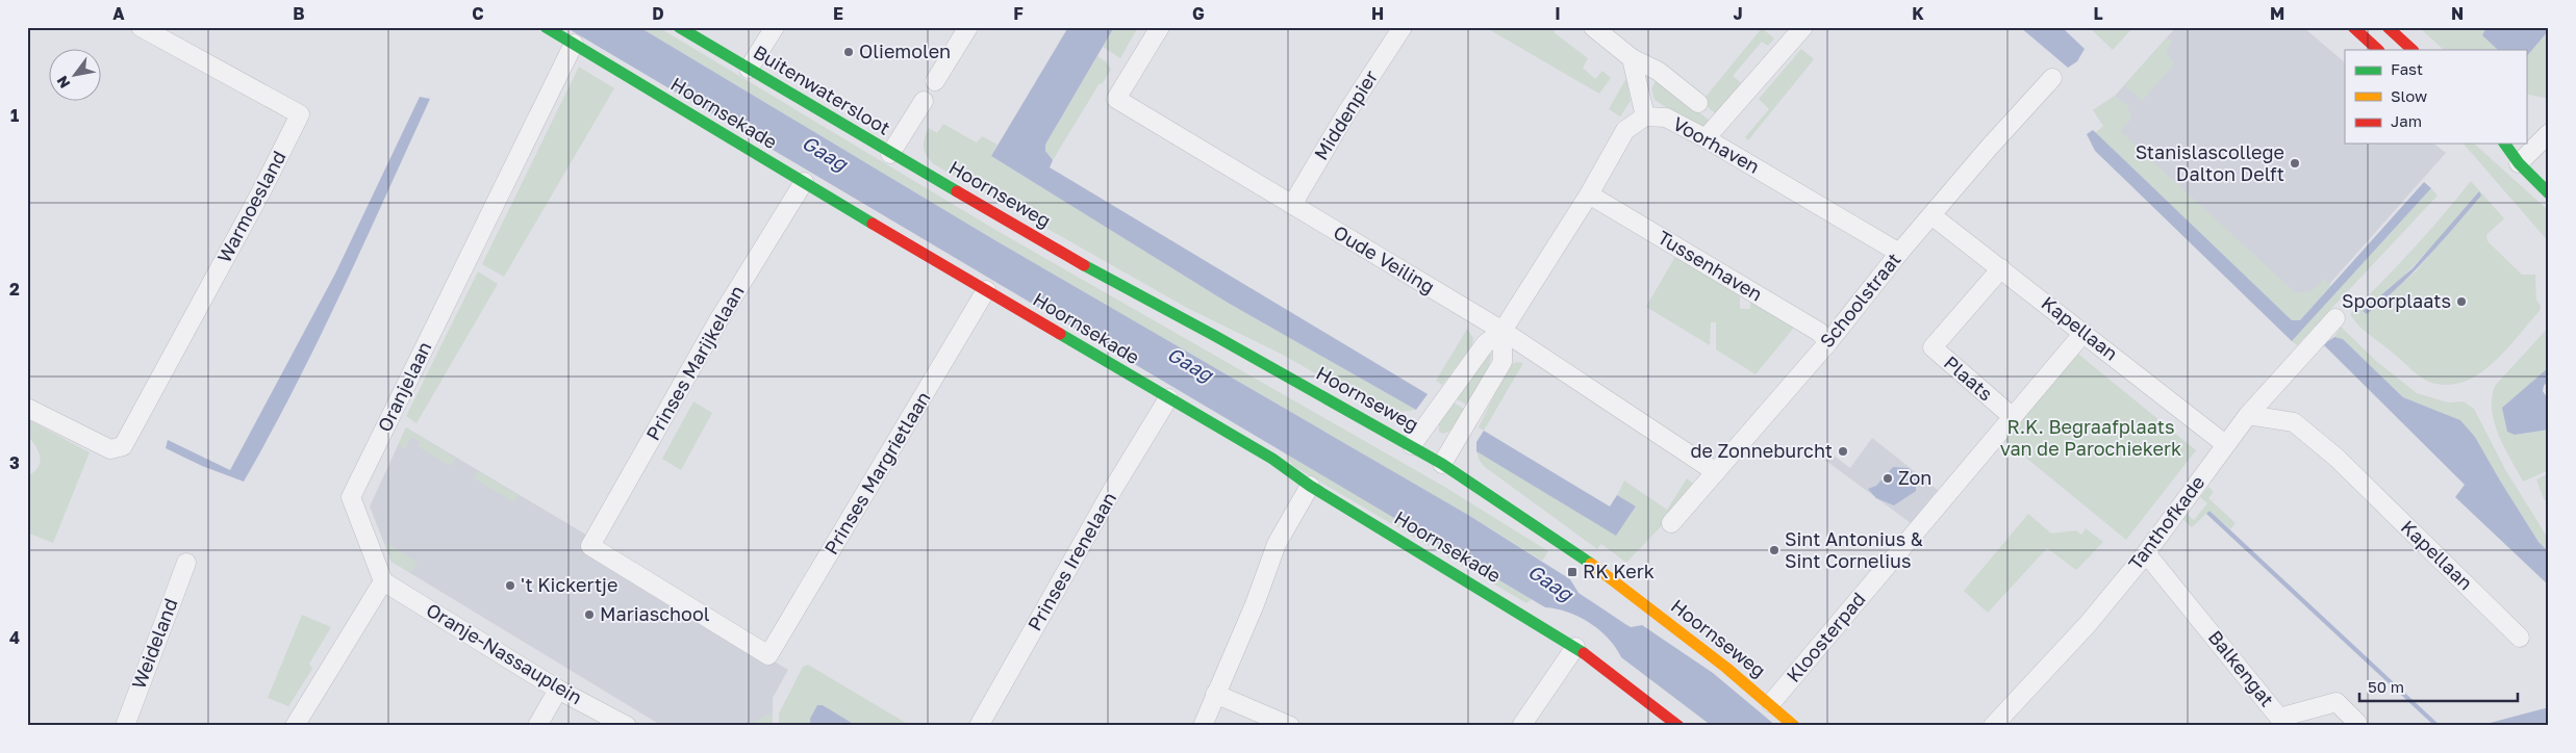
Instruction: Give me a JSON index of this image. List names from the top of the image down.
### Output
{
  "streets": {
    "street": [
      "Buitenwatersloot",
      "Hoornsekade",
      "Middenpier",
      "Voorhaven",
      "Hoornseweg",
      "Warmoesland",
      "Oude Veiling",
      "Tussenhaven",
      "Schoolstraat",
      "Kapellaan",
      "Prinses Marijkelaan",
      "Plaats",
      "Oranjelaan",
      "Prinses Margrietlaan",
      "Tanthofkade",
      "Prinses Irenelaan",
      "Kloosterpad",
      "Weideland",
      "Oranje-Nassauplein",
      "Balkengat"
    ]
  },
  "crossings": [
    ["Buitenwatersloot", "Hoornseweg"],
    ["Hoornsekade", "Prinses Marijkelaan"],
    ["Hoornsekade", "Oranjelaan"],
    ["Hoornsekade", "Prinses Margrietlaan"],
    ["Hoornsekade", "Prinses Irenelaan"],
    ["Middenpier", "Oude Veiling"],
    ["Voorhaven", "Schoolstraat"],
    ["Hoornseweg", "Kloosterpad"],
    ["Oude Veiling", "Schoolstraat"],
    ["Tussenhaven", "Schoolstraat"],
    ["Schoolstraat", "Kapellaan"],
    ["Kapellaan", "Plaats"],
    ["Kapellaan", "Tanthofkade"],
    ["Kapellaan", "Kloosterpad"],
    ["Prinses Marijkelaan", "Prinses Margrietlaan"],
    ["Plaats", "Kloosterpad"],
    ["Oranjelaan", "Oranje-Nassauplein"],
    ["Tanthofkade", "Balkengat"]
  ],
  "water": ["Gaag"],
  "parks": ["R.K. Begraafplaats van de Parochiekerk"],
  "places": {
    "other": [
      "Oliemolen",
      "Stanislascollege Dalton Delft",
      "Spoorplaats",
      "de Zonneburcht",
      "Zon",
      "Sint Antonius & Sint Cornelius",
      "'t Kickertje",
      "Mariaschool"
    ],
    "transit": ["RK Kerk"]
  },
  "legend": ["Fast", "Slow", "Jam"],
  "scale_bar": "50 m",
  "north": "bottom left",
  "grid": {
    "columns": [
      "A",
      "B",
      "C",
      "D",
      "E",
      "F",
      "G",
      "H",
      "I",
      "J",
      "K",
      "L",
      "M",
      "N"
    ],
    "rows": [
      "1",
      "2",
      "3",
      "4"
    ]
  }
}
